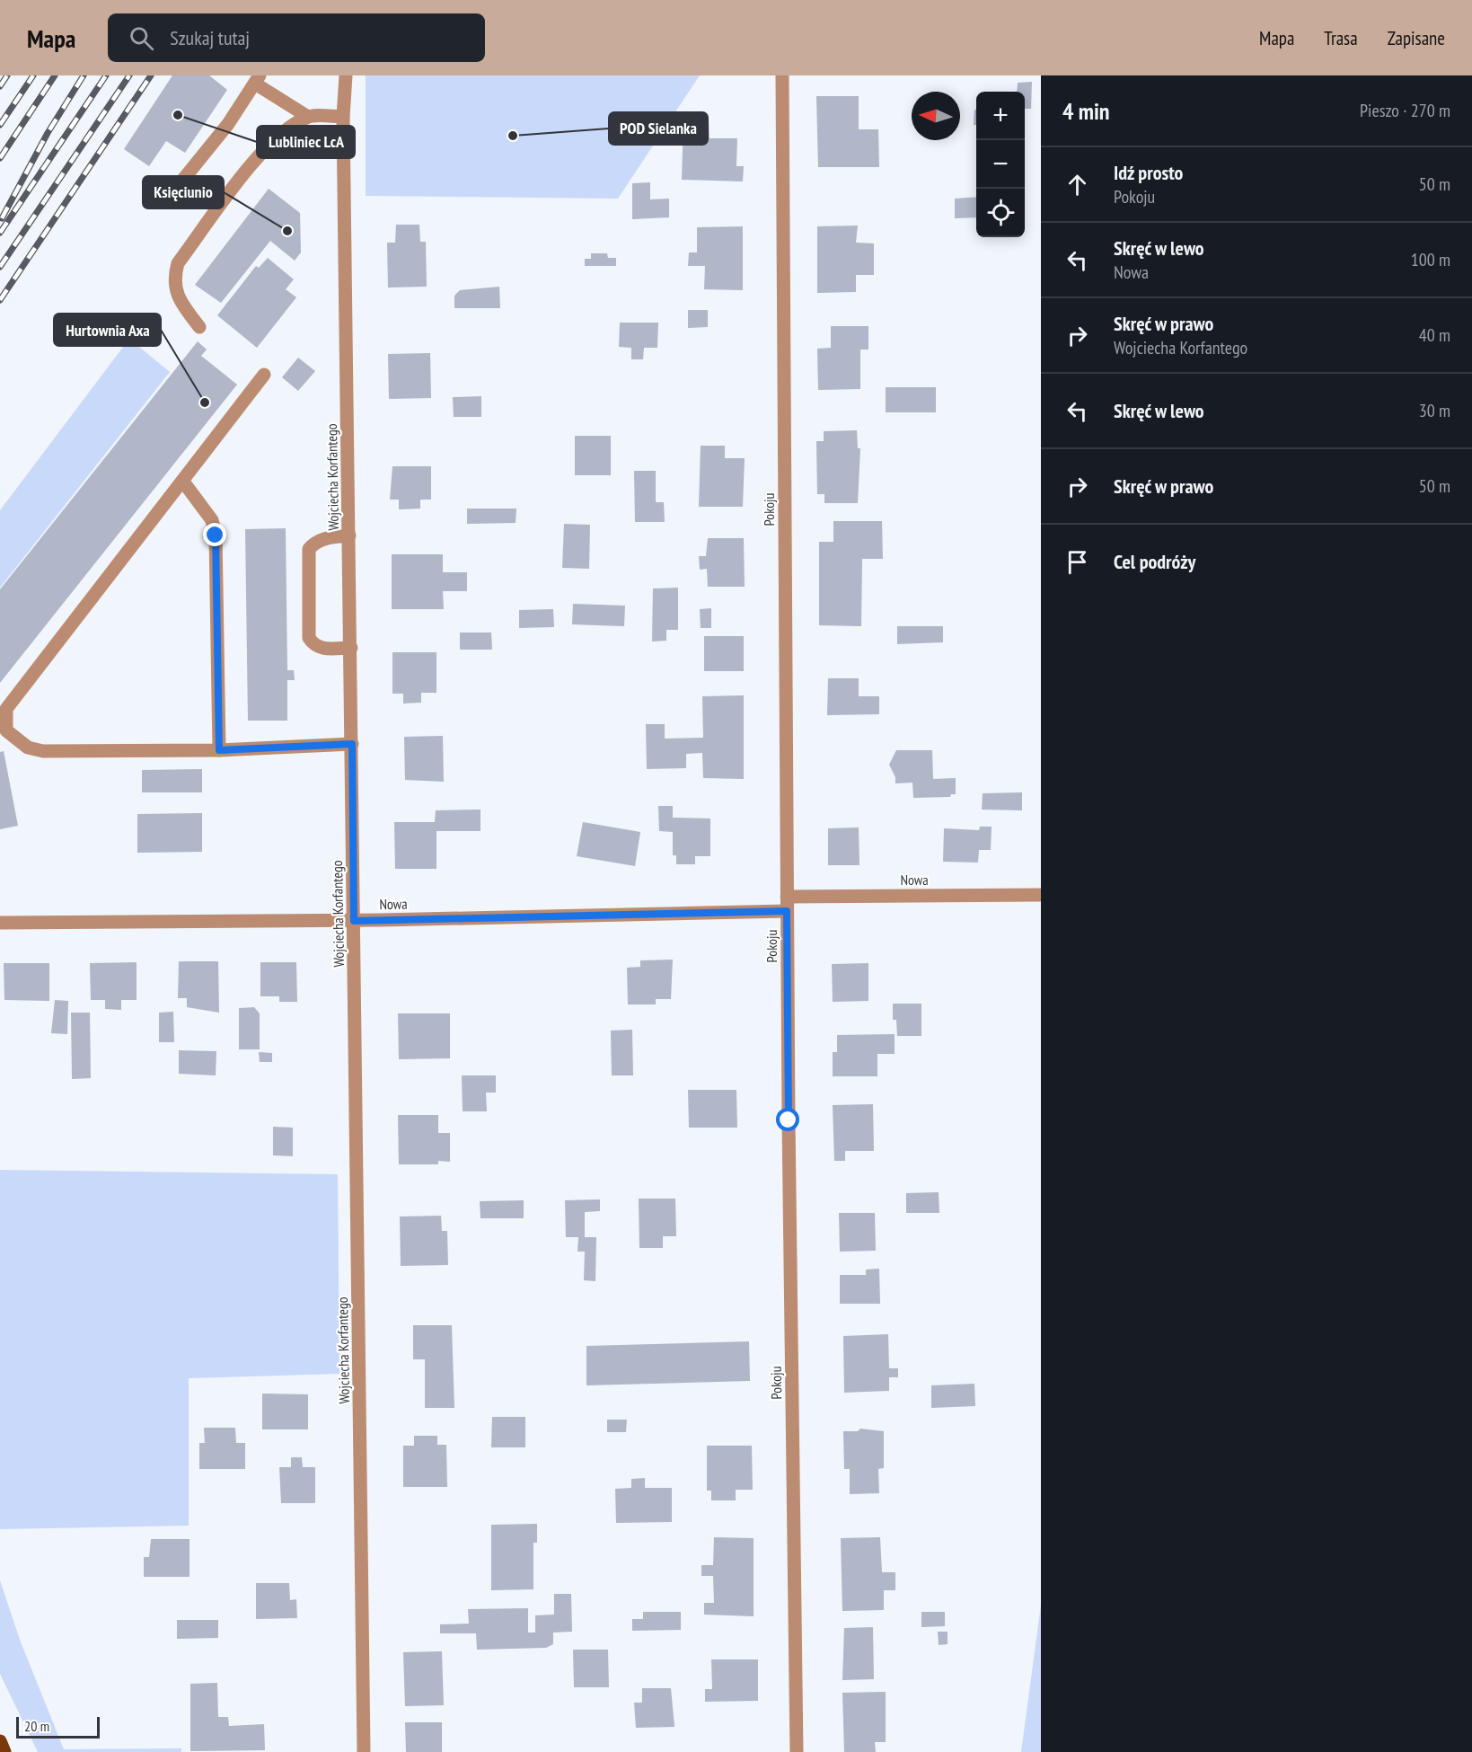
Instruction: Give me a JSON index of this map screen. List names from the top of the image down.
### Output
{
  "streets": {
    "street": ["Wojciecha Korfantego", "Pokoju", "Nowa"]
  },
  "crossings": [
    ["Wojciecha Korfantego", "Nowa"],
    ["Pokoju", "Nowa"]
  ],
  "places": [
    "Lubliniec LcA",
    "POD Sielanka",
    "Księciunio",
    "Hurtownia Axa"
  ],
  "scale_bar": "20 m",
  "north": "left",
  "page": {
    "header": "Mapa",
    "search": "Szukaj tutaj",
    "nav": ["Mapa", "Trasa", "Zapisane"],
    "heading": ["4 min", "Pieszo · 270 m"],
    "map_buttons": ["+", "−"],
    "list": [
      ["Idź prosto", "Pokoju", "50 m"],
      ["Skręć w lewo", "Nowa", "100 m"],
      ["Skręć w prawo", "Wojciecha Korfantego", "40 m"],
      ["Skręć w lewo", "30 m"],
      ["Skręć w prawo", "50 m"],
      "Cel podróży"
    ],
    "scale": "20 m"
  }
}
